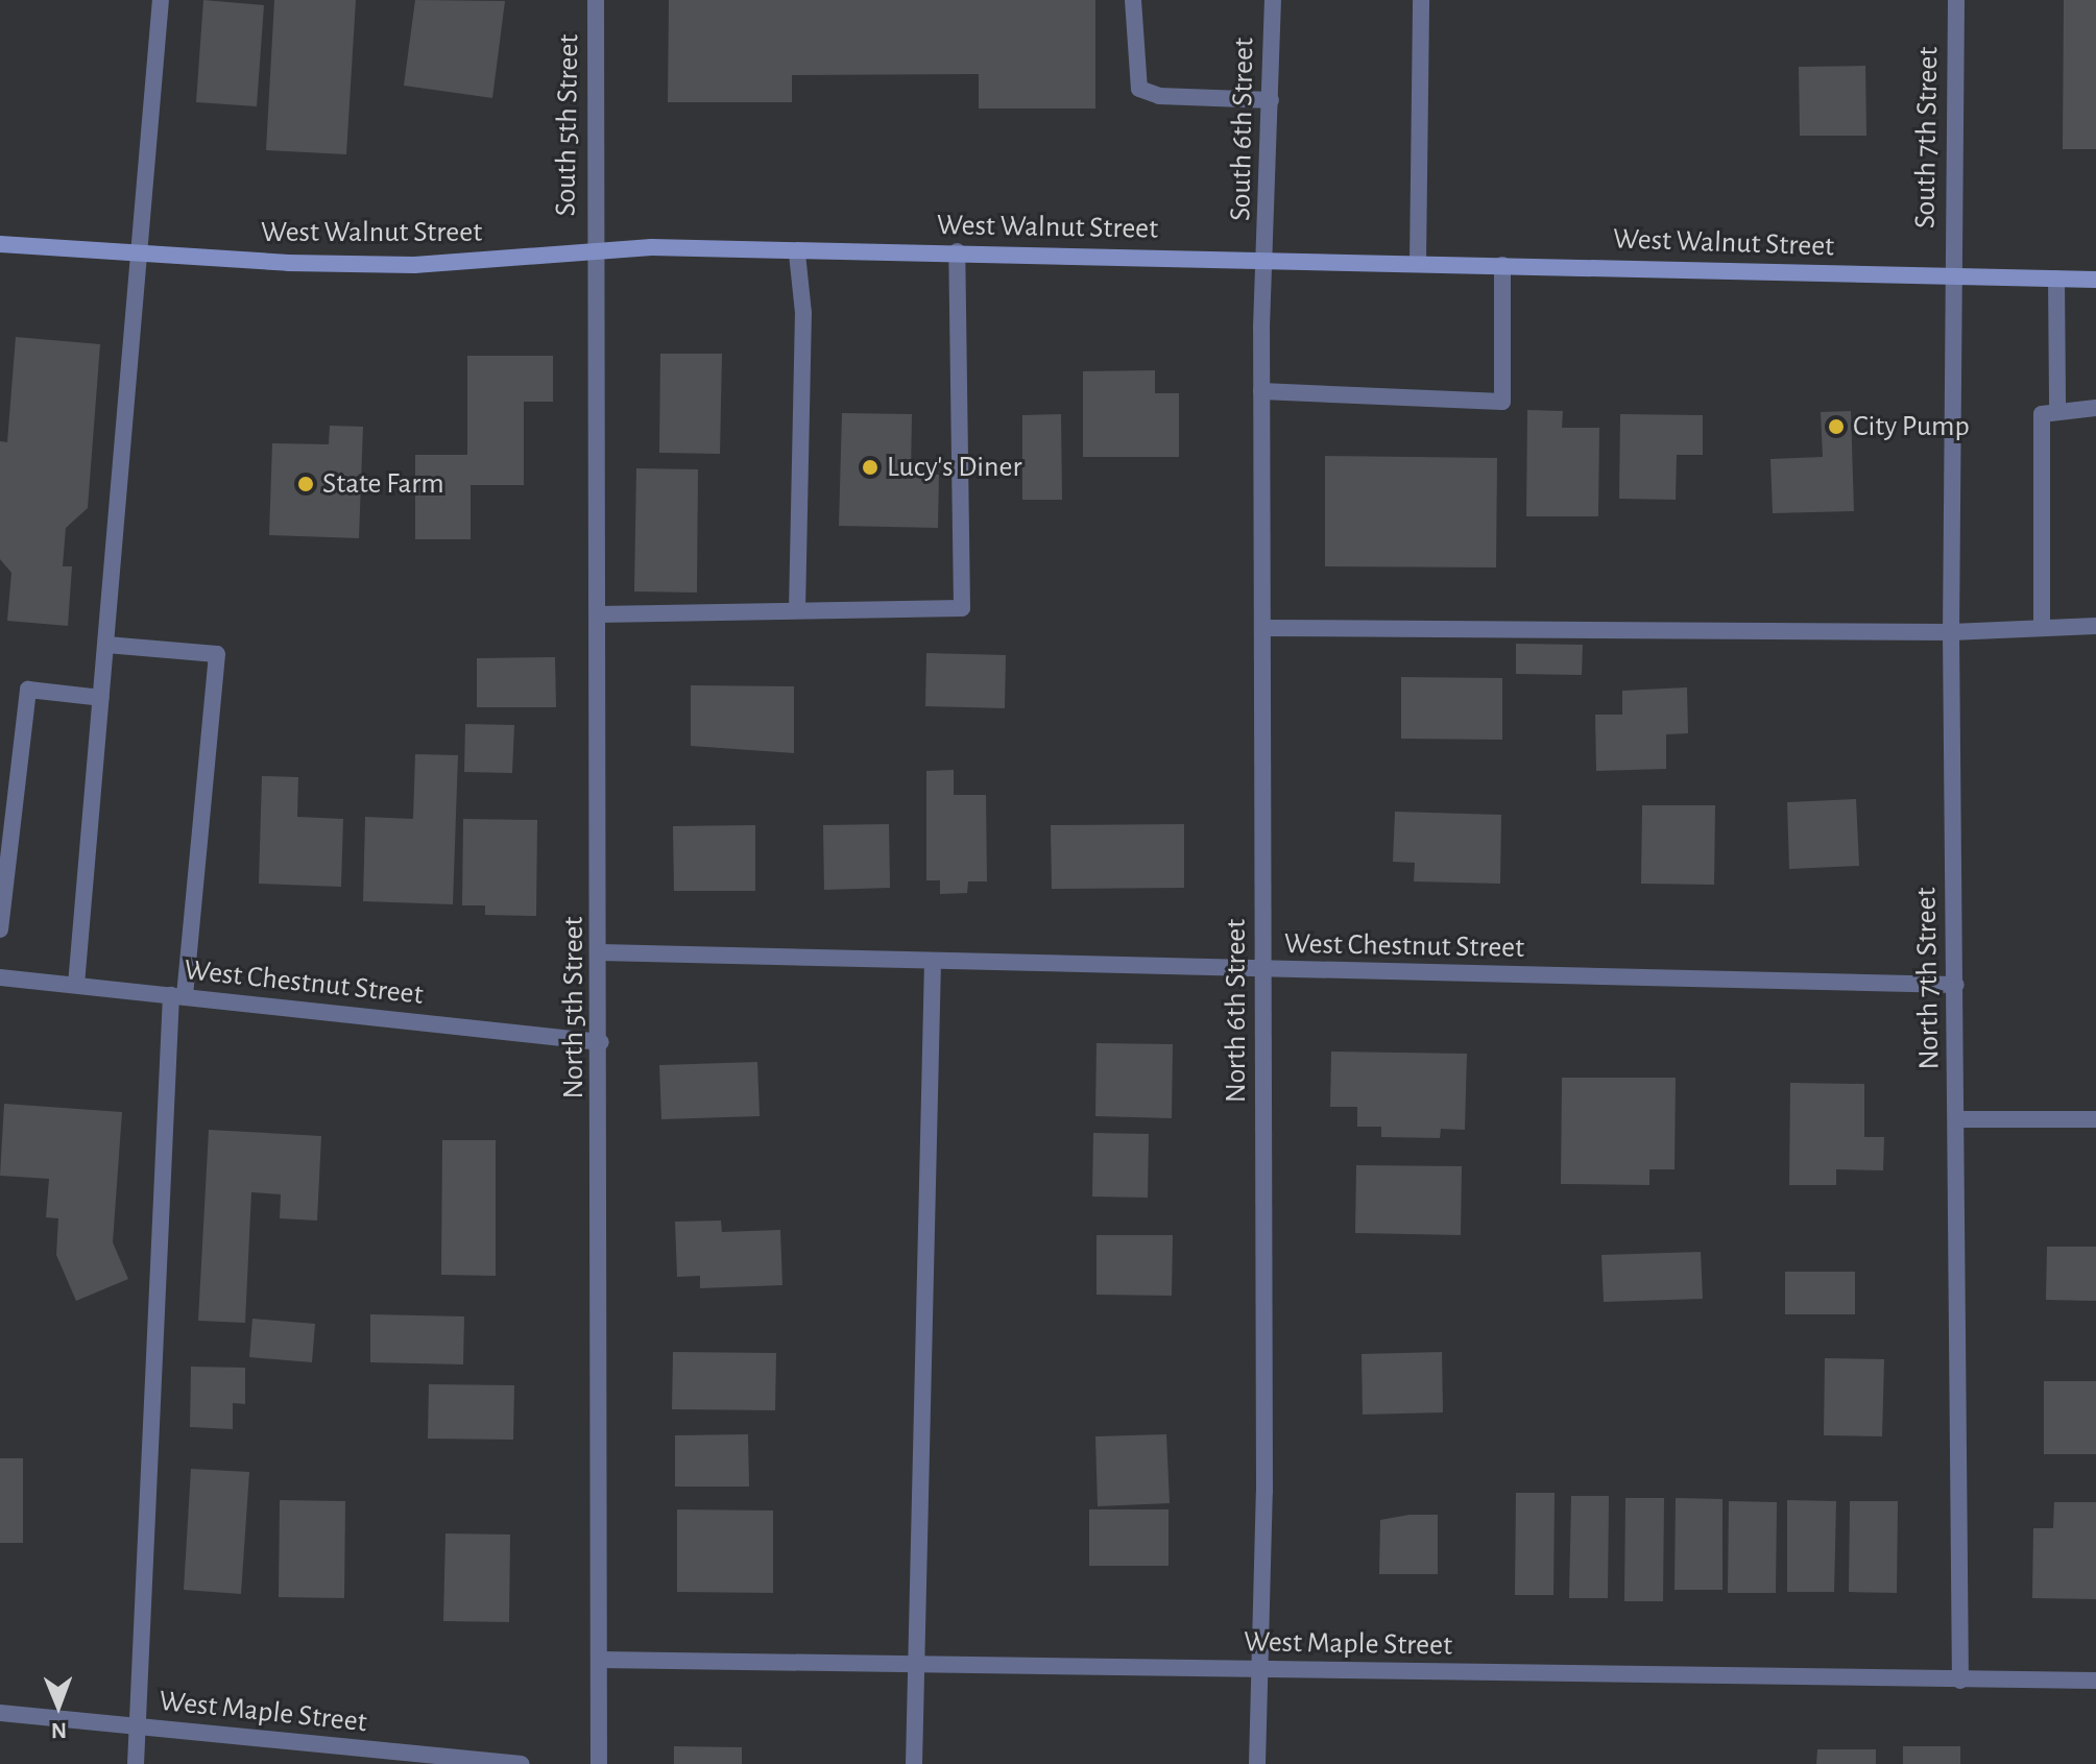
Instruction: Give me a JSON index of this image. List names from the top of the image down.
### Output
{
  "streets": {
    "main road": ["West Walnut Street"],
    "street": [
      "South 5th Street",
      "South 6th Street",
      "South 7th Street",
      "West Chestnut Street",
      "North 7th Street",
      "North 5th Street",
      "North 6th Street",
      "West Maple Street"
    ]
  },
  "crossings": [
    ["South 5th Street", "West Walnut Street"],
    ["South 5th Street", "North 5th Street"],
    ["South 6th Street", "West Walnut Street"],
    ["South 6th Street", "North 6th Street"],
    ["South 7th Street", "West Walnut Street"],
    ["South 7th Street", "North 7th Street"],
    ["West Walnut Street", "North 7th Street"],
    ["West Walnut Street", "North 5th Street"],
    ["West Walnut Street", "North 6th Street"],
    ["West Chestnut Street", "North 7th Street"],
    ["West Chestnut Street", "North 5th Street"],
    ["West Chestnut Street", "North 6th Street"],
    ["North 7th Street", "West Maple Street"],
    ["North 5th Street", "West Maple Street"],
    ["North 6th Street", "West Maple Street"]
  ],
  "places": ["City Pump", "Lucy's Diner", "State Farm"],
  "north": "bottom"
}
